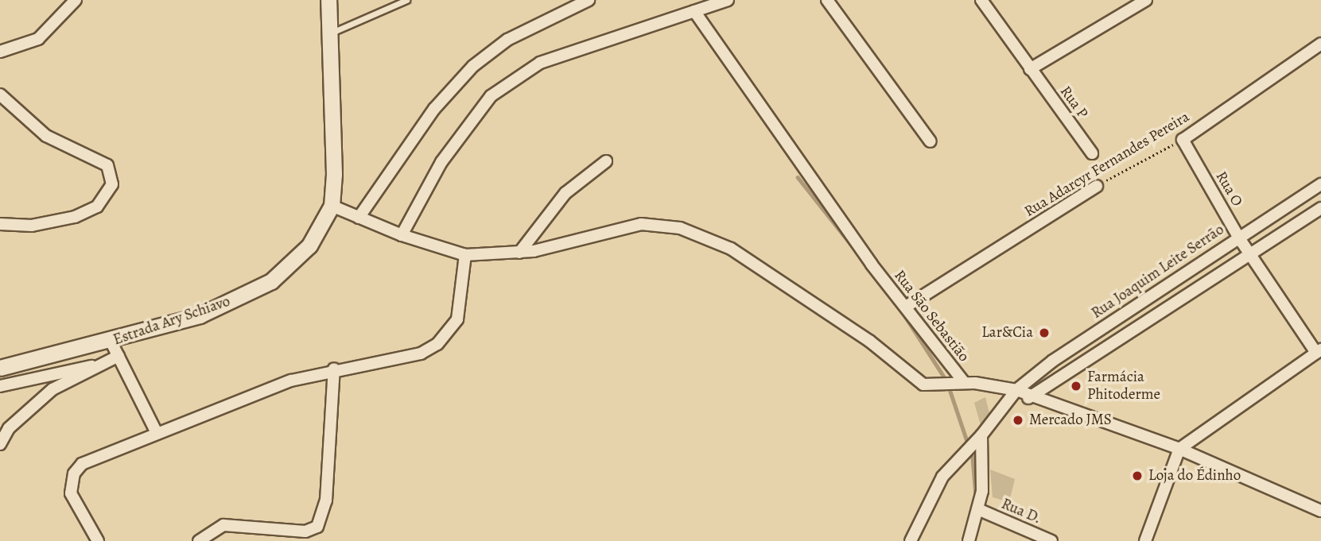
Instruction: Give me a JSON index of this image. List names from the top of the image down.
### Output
{
  "streets": {
    "main road": ["Estrada Ary Schiavo"],
    "street": [
      "Rua P",
      "Rua Adarcyr Fernandes Pereira",
      "Rua O",
      "Rua Joaquim Leite Serrão",
      "Rua São Sebastião",
      "Rua D."
    ]
  },
  "crossings": [
    ["Rua Adarcyr Fernandes Pereira", "Rua O"],
    ["Rua Adarcyr Fernandes Pereira", "Rua São Sebastião"],
    ["Rua O", "Rua Joaquim Leite Serrão"],
    ["Rua Joaquim Leite Serrão", "Rua São Sebastião"]
  ],
  "places": [
    "Lar&Cia",
    "Farmácia Phitoderme",
    "Mercado JMS",
    "Loja do Édinho"
  ]
}
